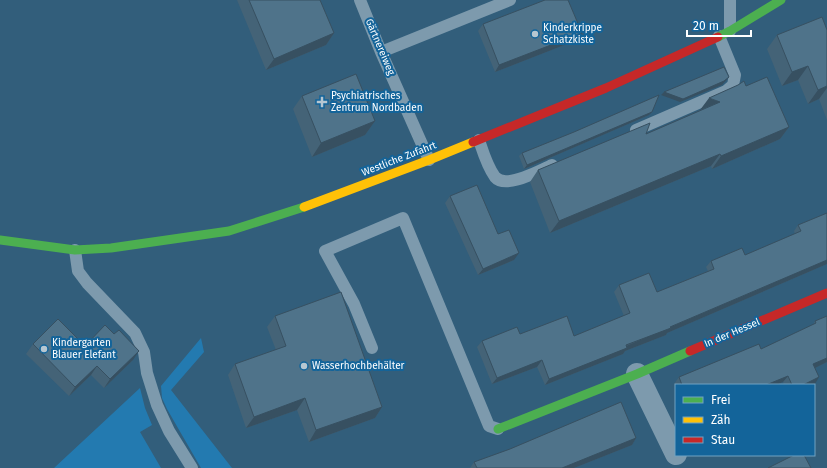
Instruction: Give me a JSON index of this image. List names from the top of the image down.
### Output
{
  "streets": {
    "street": ["Westliche Zufahrt", "In der Hessel"],
    "lane": ["Gärtnereiweg"]
  },
  "crossings": [
    ["Gärtnereiweg", "Westliche Zufahrt"]
  ],
  "places": {
    "other": ["Kinderkrippe Schatzkiste", "Kindergarten Blauer Elefant", "Wasserhochbehälter"],
    "health": ["Psychiatrisches Zentrum Nordbaden"]
  },
  "legend": ["Frei", "Zäh", "Stau"],
  "scale_bar": "20 m"
}
